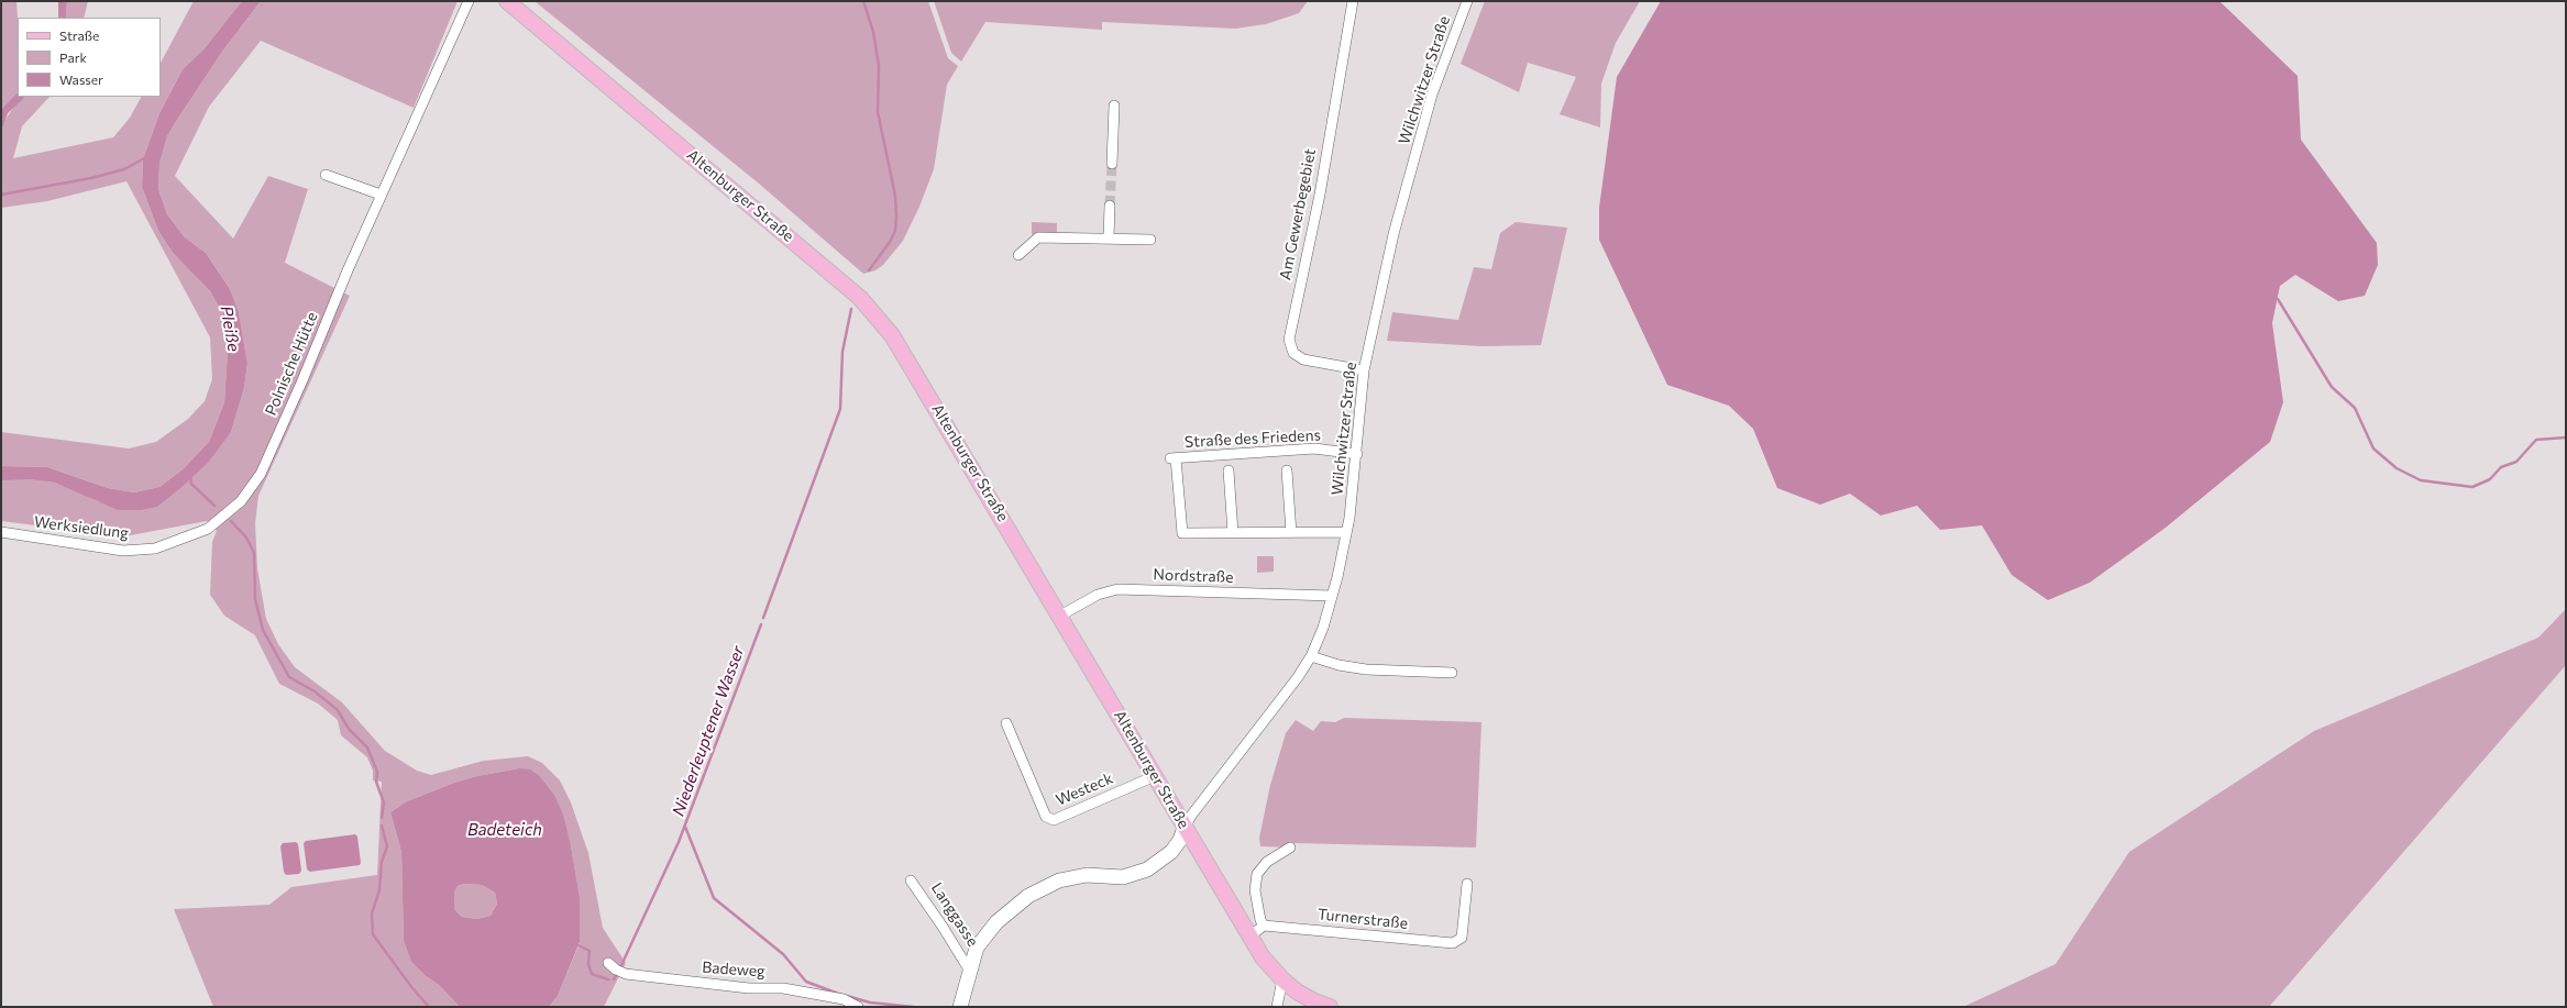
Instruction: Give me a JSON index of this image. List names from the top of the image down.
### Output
{
  "streets": {
    "main road": ["Altenburger Straße"],
    "street": [
      "Wilchwitzer Straße",
      "Am Gewerbegebiet",
      "Polnische Hütte",
      "Straße des Friedens",
      "Werksiedlung",
      "Nordstraße",
      "Westeck",
      "Langgasse",
      "Turnerstraße",
      "Badeweg"
    ]
  },
  "crossings": [
    ["Wilchwitzer Straße", "Altenburger Straße"],
    ["Wilchwitzer Straße", "Am Gewerbegebiet"],
    ["Wilchwitzer Straße", "Straße des Friedens"],
    ["Wilchwitzer Straße", "Nordstraße"],
    ["Wilchwitzer Straße", "Langgasse"],
    ["Altenburger Straße", "Nordstraße"],
    ["Altenburger Straße", "Westeck"],
    ["Altenburger Straße", "Langgasse"],
    ["Polnische Hütte", "Werksiedlung"]
  ],
  "water": ["Pleiße", "Niederleuptener Wasser", "Badeteich"],
  "legend": ["Straße", "Park", "Wasser"]
}
